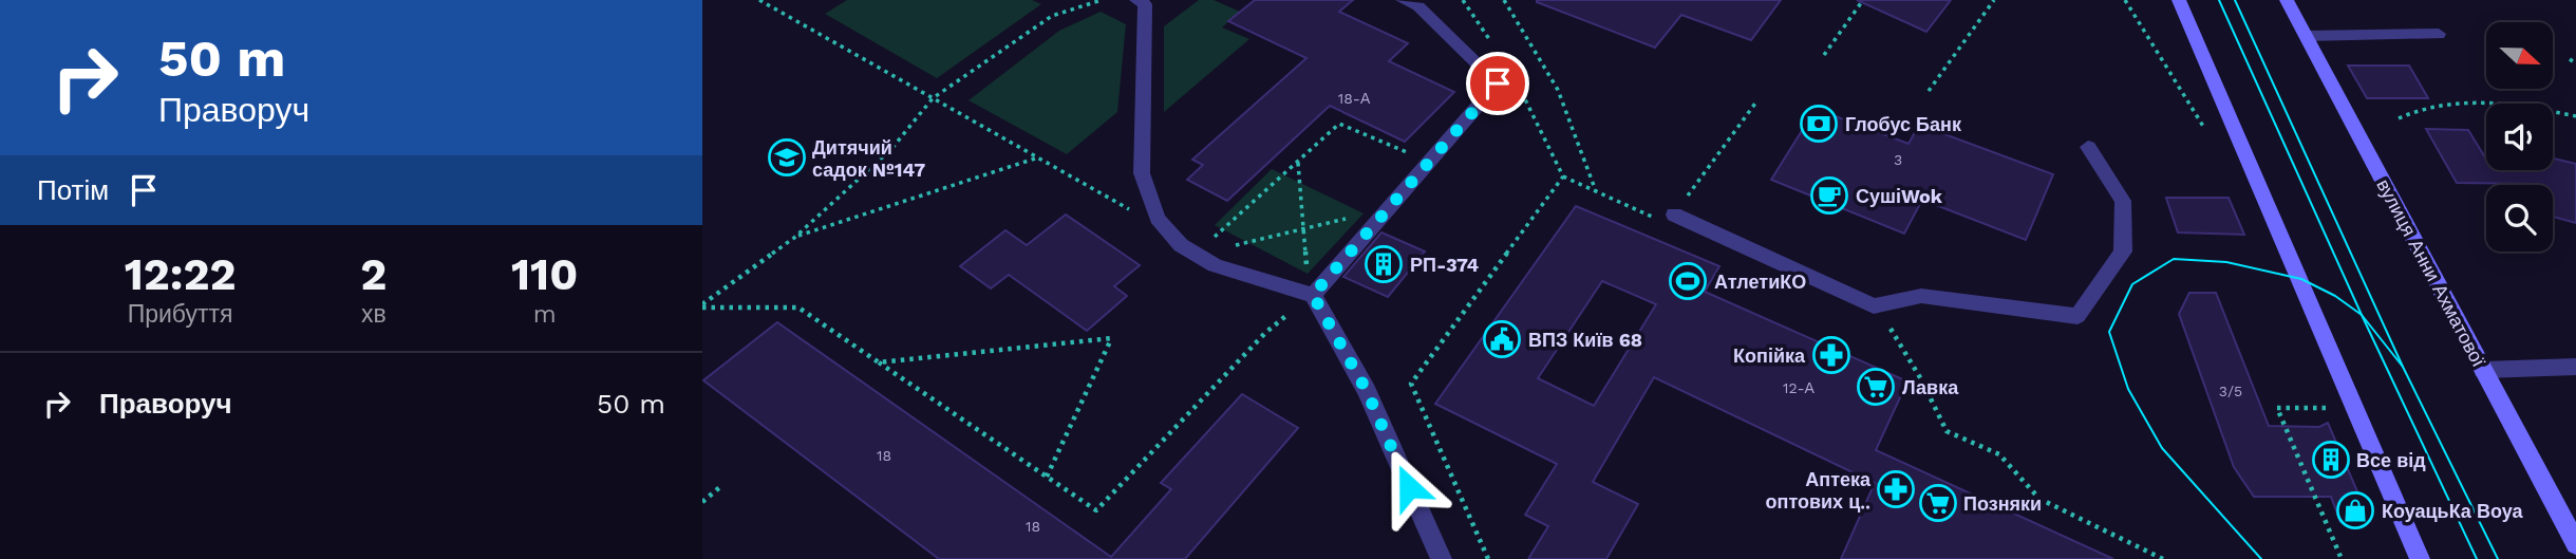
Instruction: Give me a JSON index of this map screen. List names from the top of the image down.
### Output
{
  "streets": {
    "main road": ["вулиця Анни Ахматової"]
  },
  "places": {
    "bank": ["Глобус Банк"],
    "school or university": ["Дитячий садок №147"],
    "cafe": ["СушіWok"],
    "building": ["РП-374", "Все від"],
    "sports": ["АтлетиКО"],
    "public building": ["ВПЗ Київ 68"],
    "pharmacy": ["Копійка", "Аптека оптових ц‥"],
    "supermarket": ["Лавка", "Позняки"],
    "shop": ["КоуацьКа Воуа"]
  },
  "house_numbers": [
    "18-А",
    "3",
    "12-А",
    "3/5",
    "18",
    "18"
  ],
  "north": "right",
  "page": {
    "turn": ["50 m", "Праворуч"],
    "then": "Потім",
    "eta": [
      "12:22",
      "Прибуття",
      "2",
      "хв",
      "110",
      "m"
    ],
    "list": [
      {
        "name": "Праворуч",
        "value": "50 m"
      }
    ]
  }
}
